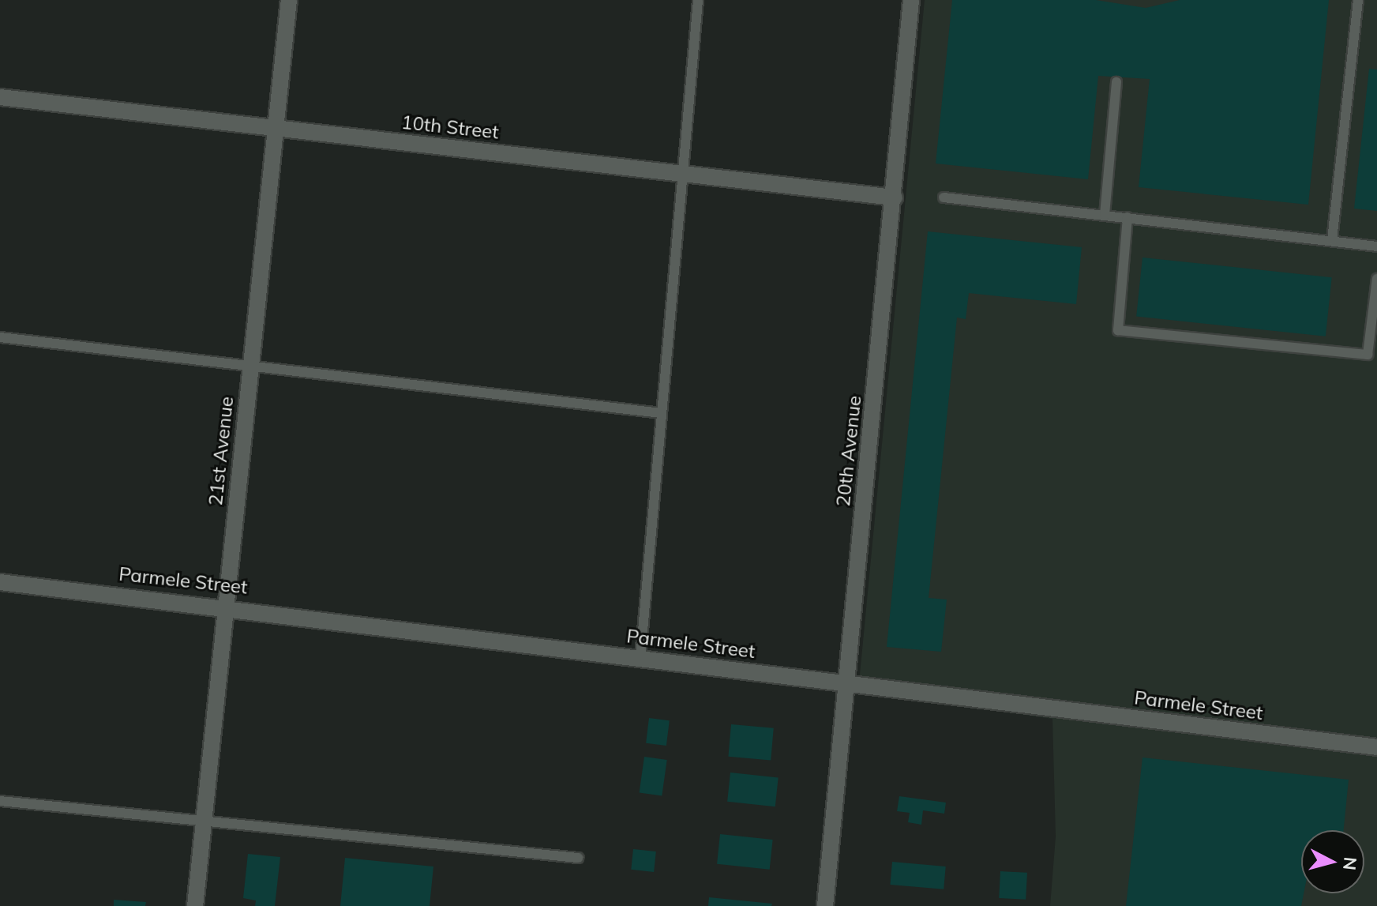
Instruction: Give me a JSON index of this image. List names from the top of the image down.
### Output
{
  "streets": {
    "street": [
      "10th Street",
      "21st Avenue",
      "20th Avenue",
      "Parmele Street"
    ]
  },
  "crossings": [
    ["10th Street", "21st Avenue"],
    ["10th Street", "20th Avenue"],
    ["21st Avenue", "Parmele Street"],
    ["20th Avenue", "Parmele Street"]
  ],
  "north": "right"
}
